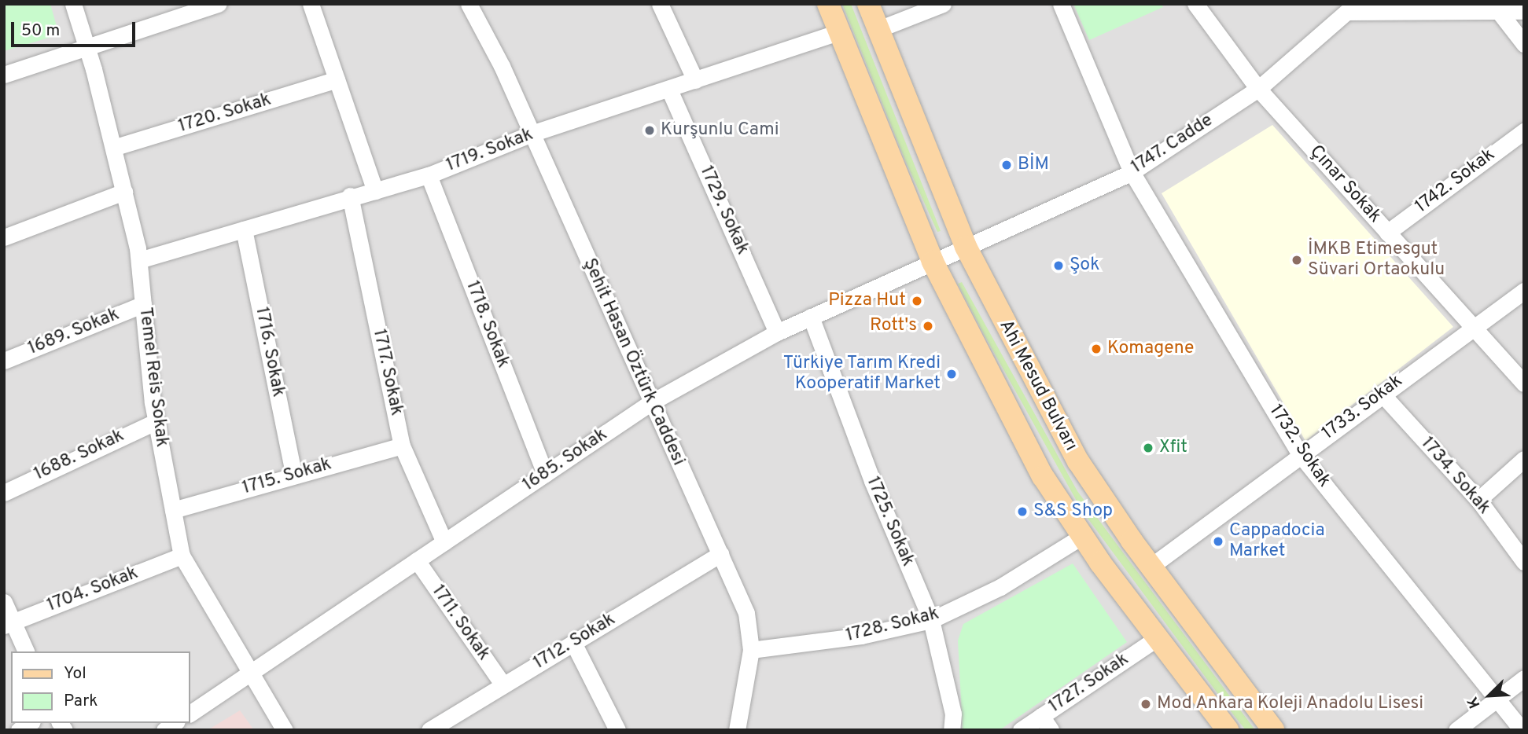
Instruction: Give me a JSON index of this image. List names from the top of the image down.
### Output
{
  "streets": {
    "main road": ["Ahi Mesud Bulvarı"],
    "street": [
      "1720. Sokak",
      "1747. Cadde",
      "1719. Sokak",
      "1742. Sokak",
      "Çınar Sokak",
      "1729. Sokak",
      "1718. Sokak",
      "1689. Sokak",
      "1716. Sokak",
      "Şehit Hasan Öztürk Caddesi",
      "1717. Sokak",
      "Temel Reis Sokak",
      "1733. Sokak",
      "1732. Sokak",
      "1688. Sokak",
      "1685. Sokak",
      "1734. Sokak",
      "1715. Sokak",
      "1725. Sokak",
      "1704. Sokak",
      "1711. Sokak",
      "1728. Sokak",
      "1712. Sokak",
      "1727. Sokak"
    ]
  },
  "crossings": [
    ["1720. Sokak", "Temel Reis Sokak"],
    ["1747. Cadde", "Çınar Sokak"],
    ["1747. Cadde", "Ahi Mesud Bulvarı"],
    ["1747. Cadde", "1732. Sokak"],
    ["1747. Cadde", "1685. Sokak"],
    ["1719. Sokak", "1729. Sokak"],
    ["1719. Sokak", "1718. Sokak"],
    ["1719. Sokak", "1716. Sokak"],
    ["1719. Sokak", "Şehit Hasan Öztürk Caddesi"],
    ["1719. Sokak", "1717. Sokak"],
    ["1719. Sokak", "Temel Reis Sokak"],
    ["1719. Sokak", "Ahi Mesud Bulvarı"],
    ["1742. Sokak", "Çınar Sokak"],
    ["Çınar Sokak", "1733. Sokak"],
    ["1729. Sokak", "1685. Sokak"],
    ["1718. Sokak", "1685. Sokak"],
    ["1689. Sokak", "Temel Reis Sokak"],
    ["1716. Sokak", "1715. Sokak"],
    ["Şehit Hasan Öztürk Caddesi", "1685. Sokak"],
    ["Şehit Hasan Öztürk Caddesi", "1728. Sokak"],
    ["Şehit Hasan Öztürk Caddesi", "1712. Sokak"],
    ["1717. Sokak", "1685. Sokak"],
    ["1717. Sokak", "1715. Sokak"],
    ["Temel Reis Sokak", "1688. Sokak"],
    ["Temel Reis Sokak", "1685. Sokak"],
    ["Temel Reis Sokak", "1715. Sokak"],
    ["Temel Reis Sokak", "1704. Sokak"],
    ["Ahi Mesud Bulvarı", "1733. Sokak"],
    ["Ahi Mesud Bulvarı", "1685. Sokak"],
    ["Ahi Mesud Bulvarı", "1728. Sokak"],
    ["Ahi Mesud Bulvarı", "1727. Sokak"],
    ["1733. Sokak", "1732. Sokak"],
    ["1733. Sokak", "1734. Sokak"],
    ["1685. Sokak", "1725. Sokak"],
    ["1685. Sokak", "1711. Sokak"],
    ["1725. Sokak", "1728. Sokak"],
    ["1711. Sokak", "1712. Sokak"]
  ],
  "places": [
    "Kurşunlu Cami",
    "BİM",
    "İMKB Etimesgut Süvari Ortaokulu",
    "Şok",
    "Pizza Hut",
    "Rott's",
    "Komagene",
    "Türkiye Tarım Kredi Kooperatif Market",
    "Xfit",
    "S&S Shop",
    "Cappadocia Market",
    "Mod Ankara Koleji Anadolu Lisesi"
  ],
  "legend": ["Yol", "Park"],
  "scale_bar": "50 m",
  "north": "bottom left"
}
